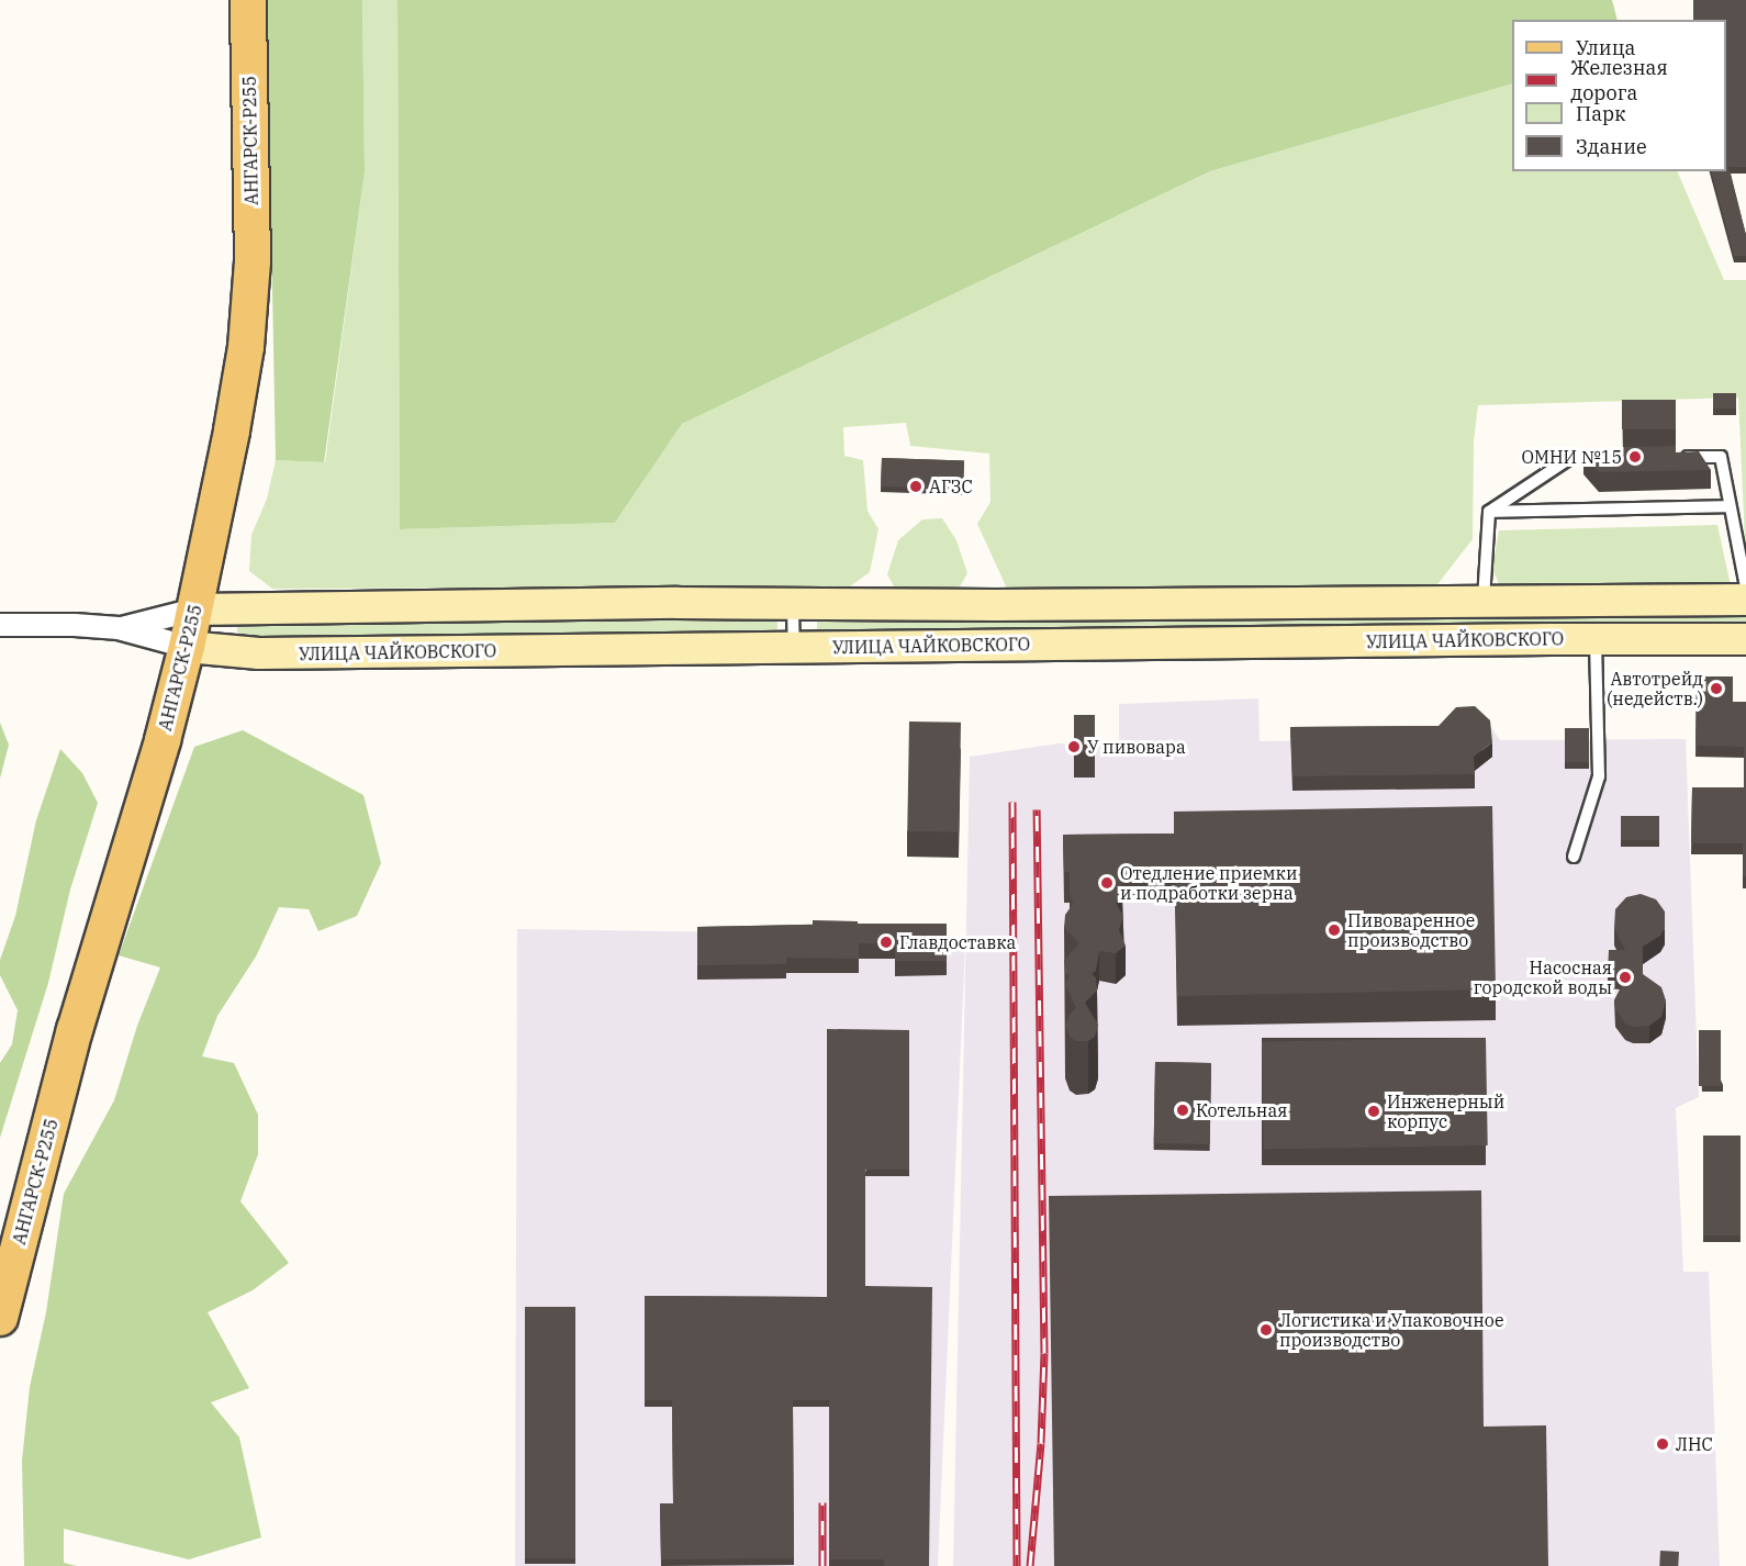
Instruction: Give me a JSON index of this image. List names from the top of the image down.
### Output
{
  "streets": {
    "main road": ["АНГАРСК-Р255", "УЛИЦА ЧАЙКОВСКОГО"]
  },
  "crossings": [
    ["АНГАРСК-Р255", "УЛИЦА ЧАЙКОВСКОГО"]
  ],
  "places": [
    "ОМНИ №15",
    "АГЗС",
    "Автотрейд (недейств.)",
    "У пивовара",
    "Отедление приемки и подработки зерна",
    "Пивоваренное производство",
    "Главдоставка",
    "Насосная городской воды",
    "Котельная",
    "Инженерный корпус",
    "Логистика и Упаковочное производство",
    "ЛНС"
  ],
  "legend": [
    "Улица",
    "Железная дорога",
    "Парк",
    "Здание"
  ]
}
